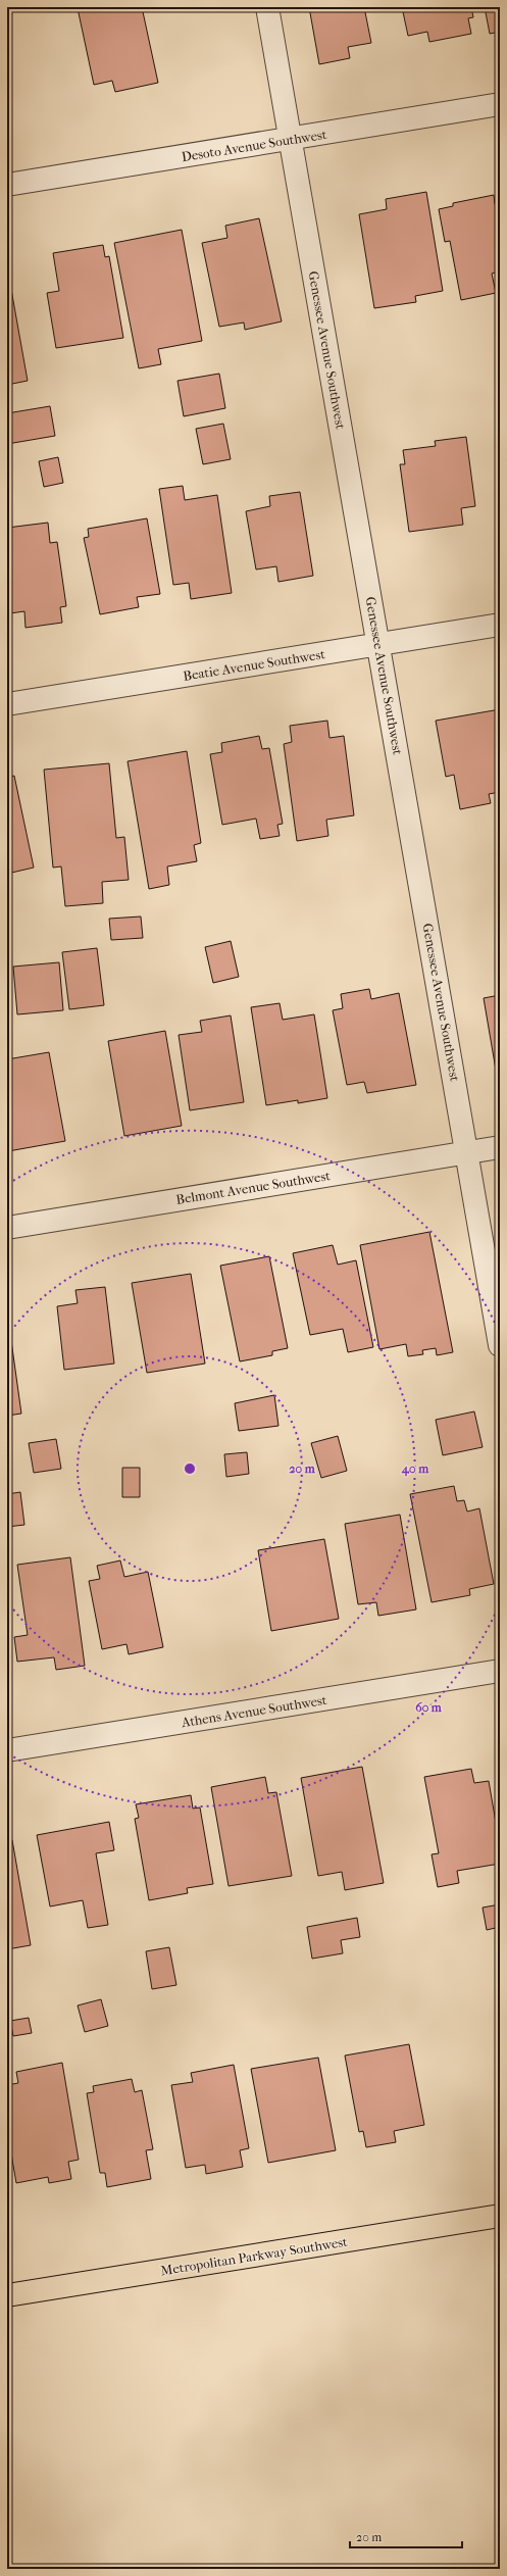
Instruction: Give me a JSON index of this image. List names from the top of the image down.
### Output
{
  "streets": {
    "main road": ["Metropolitan Parkway Southwest"],
    "street": [
      "Desoto Avenue Southwest",
      "Genessee Avenue Southwest",
      "Beatie Avenue Southwest",
      "Belmont Avenue Southwest",
      "Athens Avenue Southwest"
    ]
  },
  "crossings": [
    ["Desoto Avenue Southwest", "Genessee Avenue Southwest"],
    ["Genessee Avenue Southwest", "Beatie Avenue Southwest"],
    ["Genessee Avenue Southwest", "Belmont Avenue Southwest"]
  ],
  "scale_bar": "20 m",
  "rings": ["20 m", "40 m", "60 m"]
}
